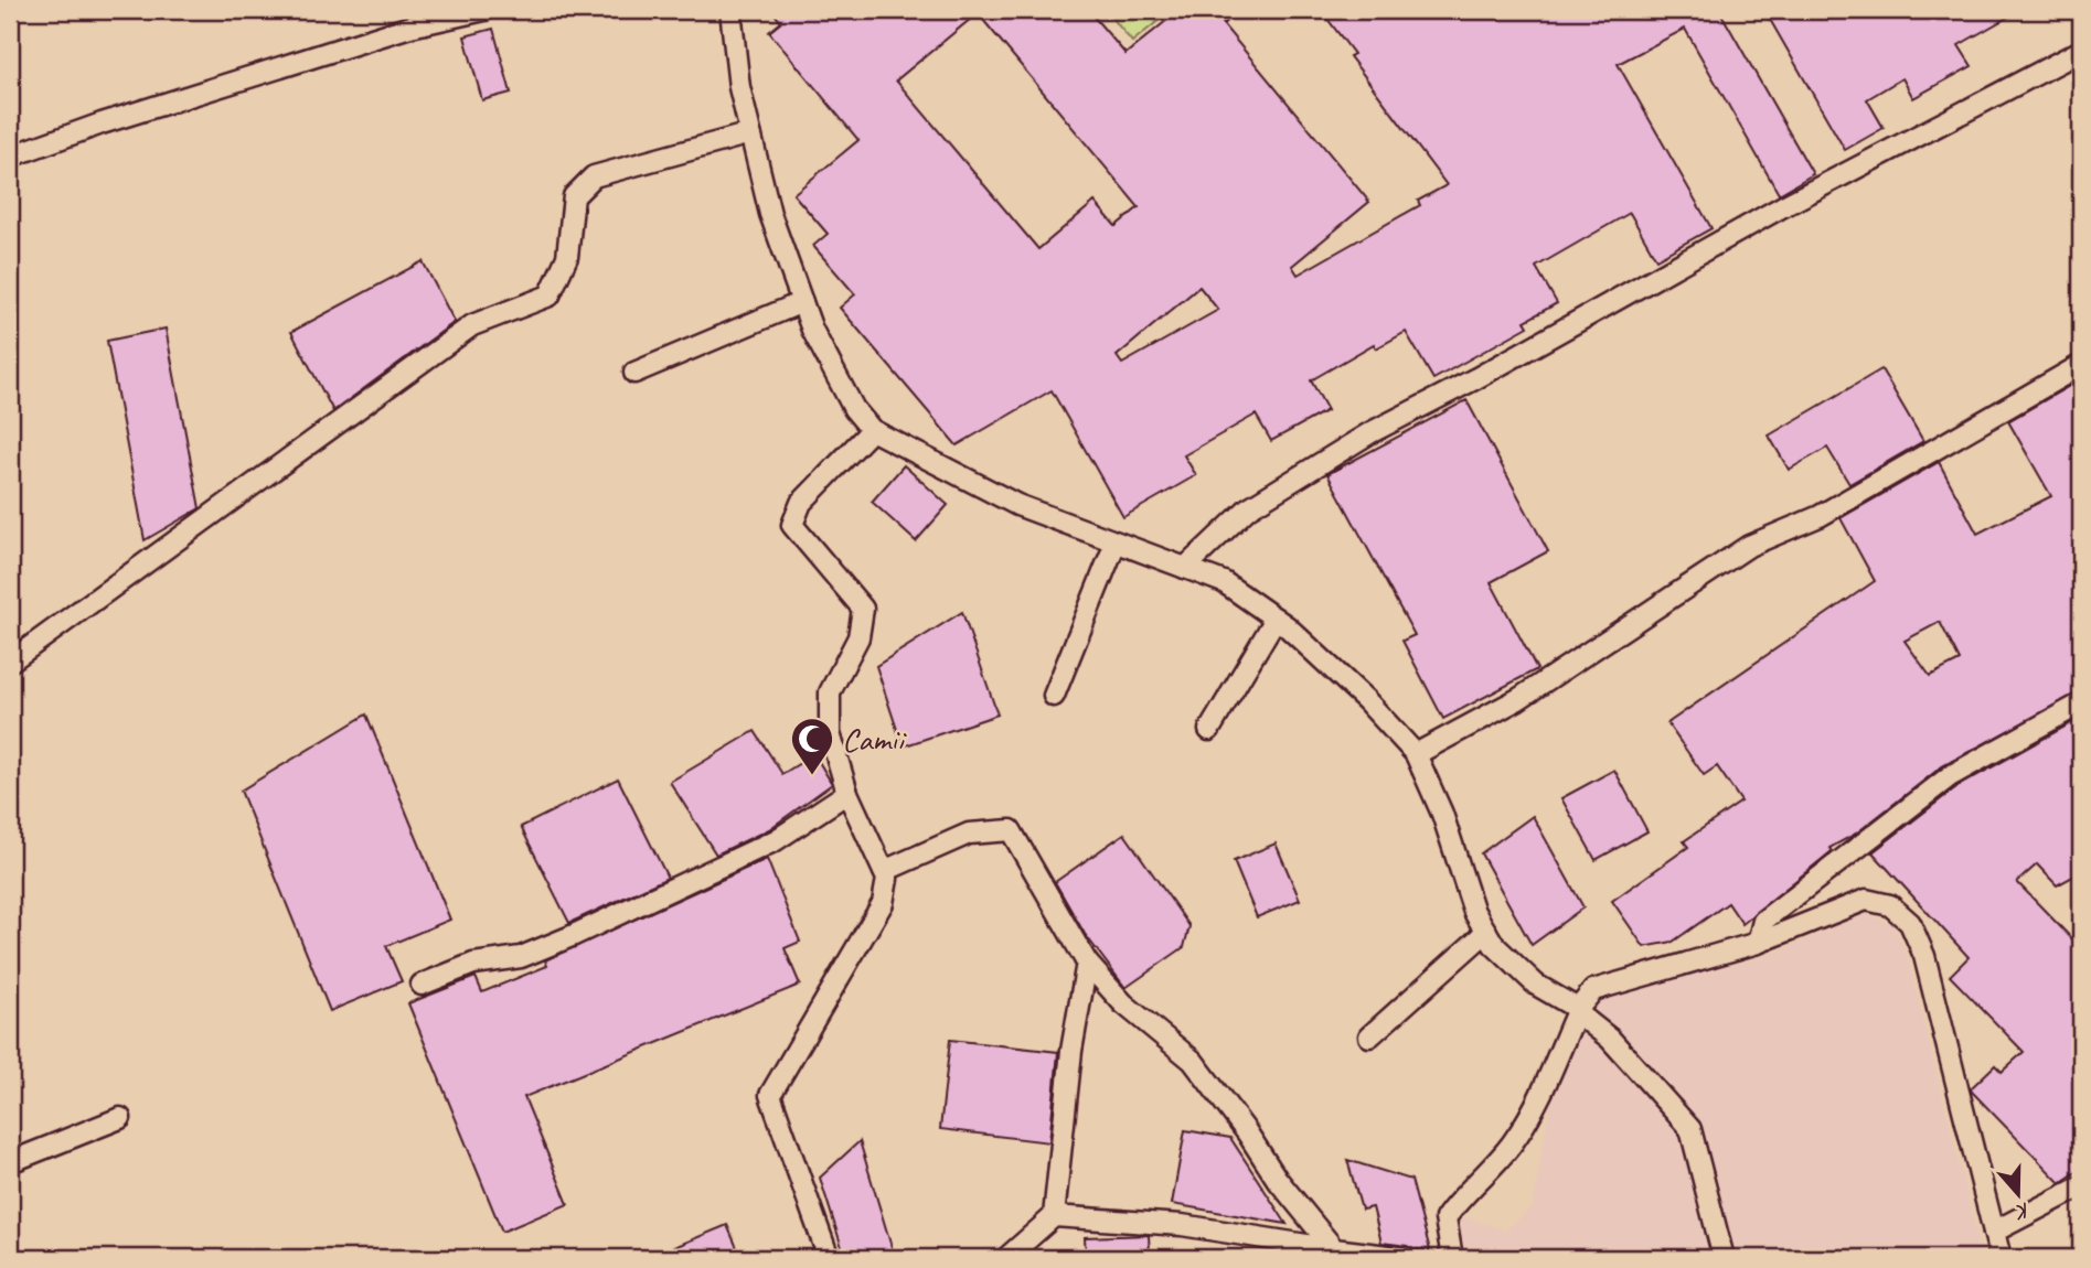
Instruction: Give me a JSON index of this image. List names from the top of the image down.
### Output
{
  "places": {
    "mosque": ["Camii"]
  },
  "north": "bottom"
}
